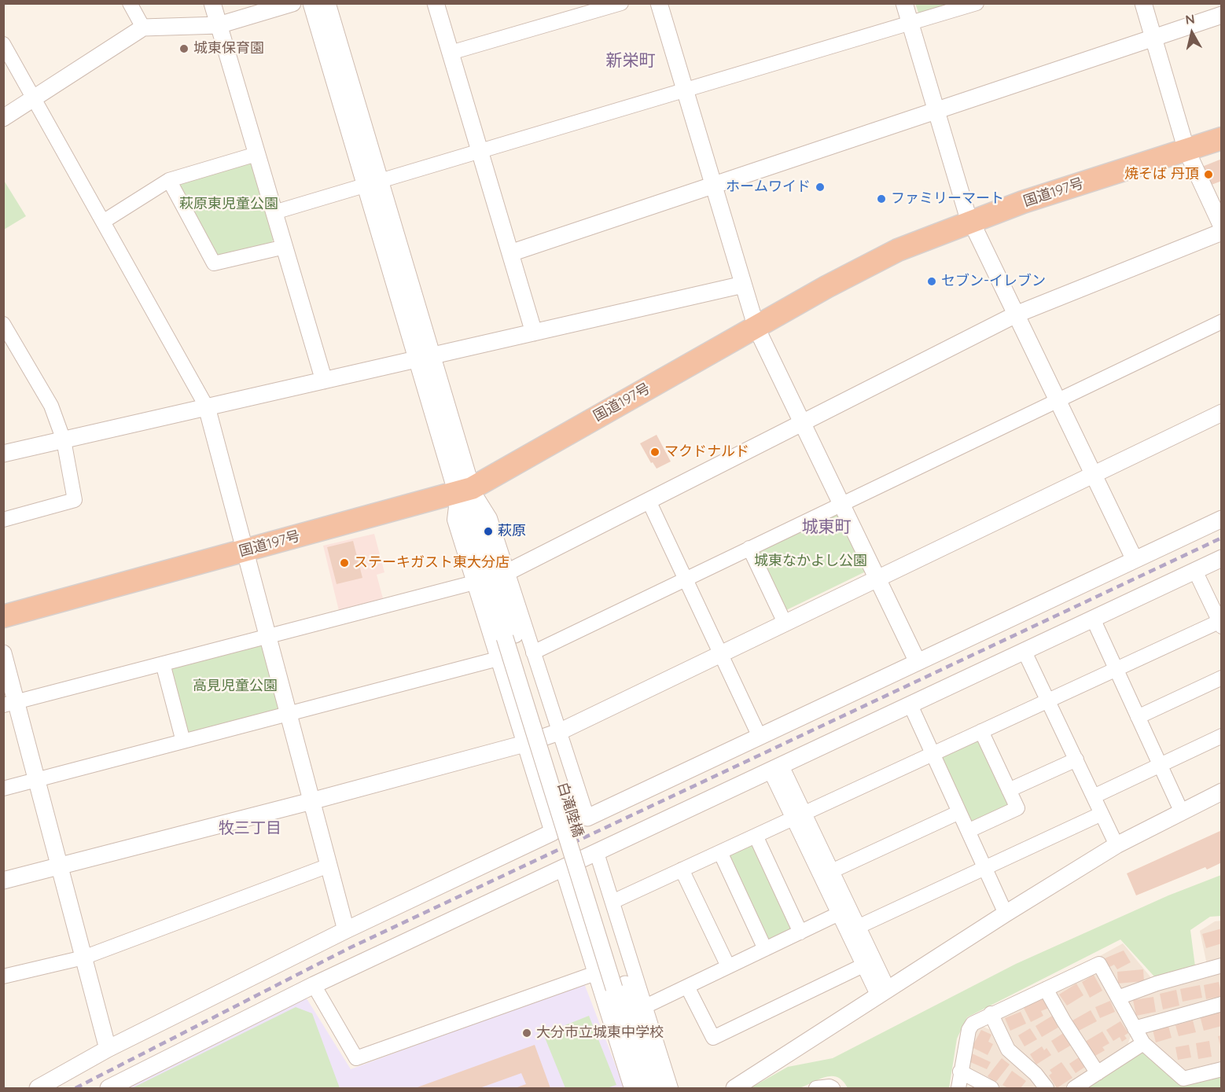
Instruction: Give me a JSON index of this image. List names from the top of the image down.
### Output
{
  "streets": {
    "highway": ["国道197号"],
    "street": ["白滝陸橋"]
  },
  "crossings": [
    ["国道197号", "白滝陸橋"]
  ],
  "districts": ["新栄町", "城東町", "牧三丁目"],
  "parks": ["萩原東児童公園", "城東なかよし公園", "高見児童公園"],
  "places": [
    "城東保育園",
    "焼そば 丹頂",
    "ホームワイド",
    "ファミリーマート",
    "セブン-イレブン",
    "マクドナルド",
    "萩原",
    "ステーキガスト東大分店",
    "大分市立城東中学校"
  ],
  "north": "top"
}
